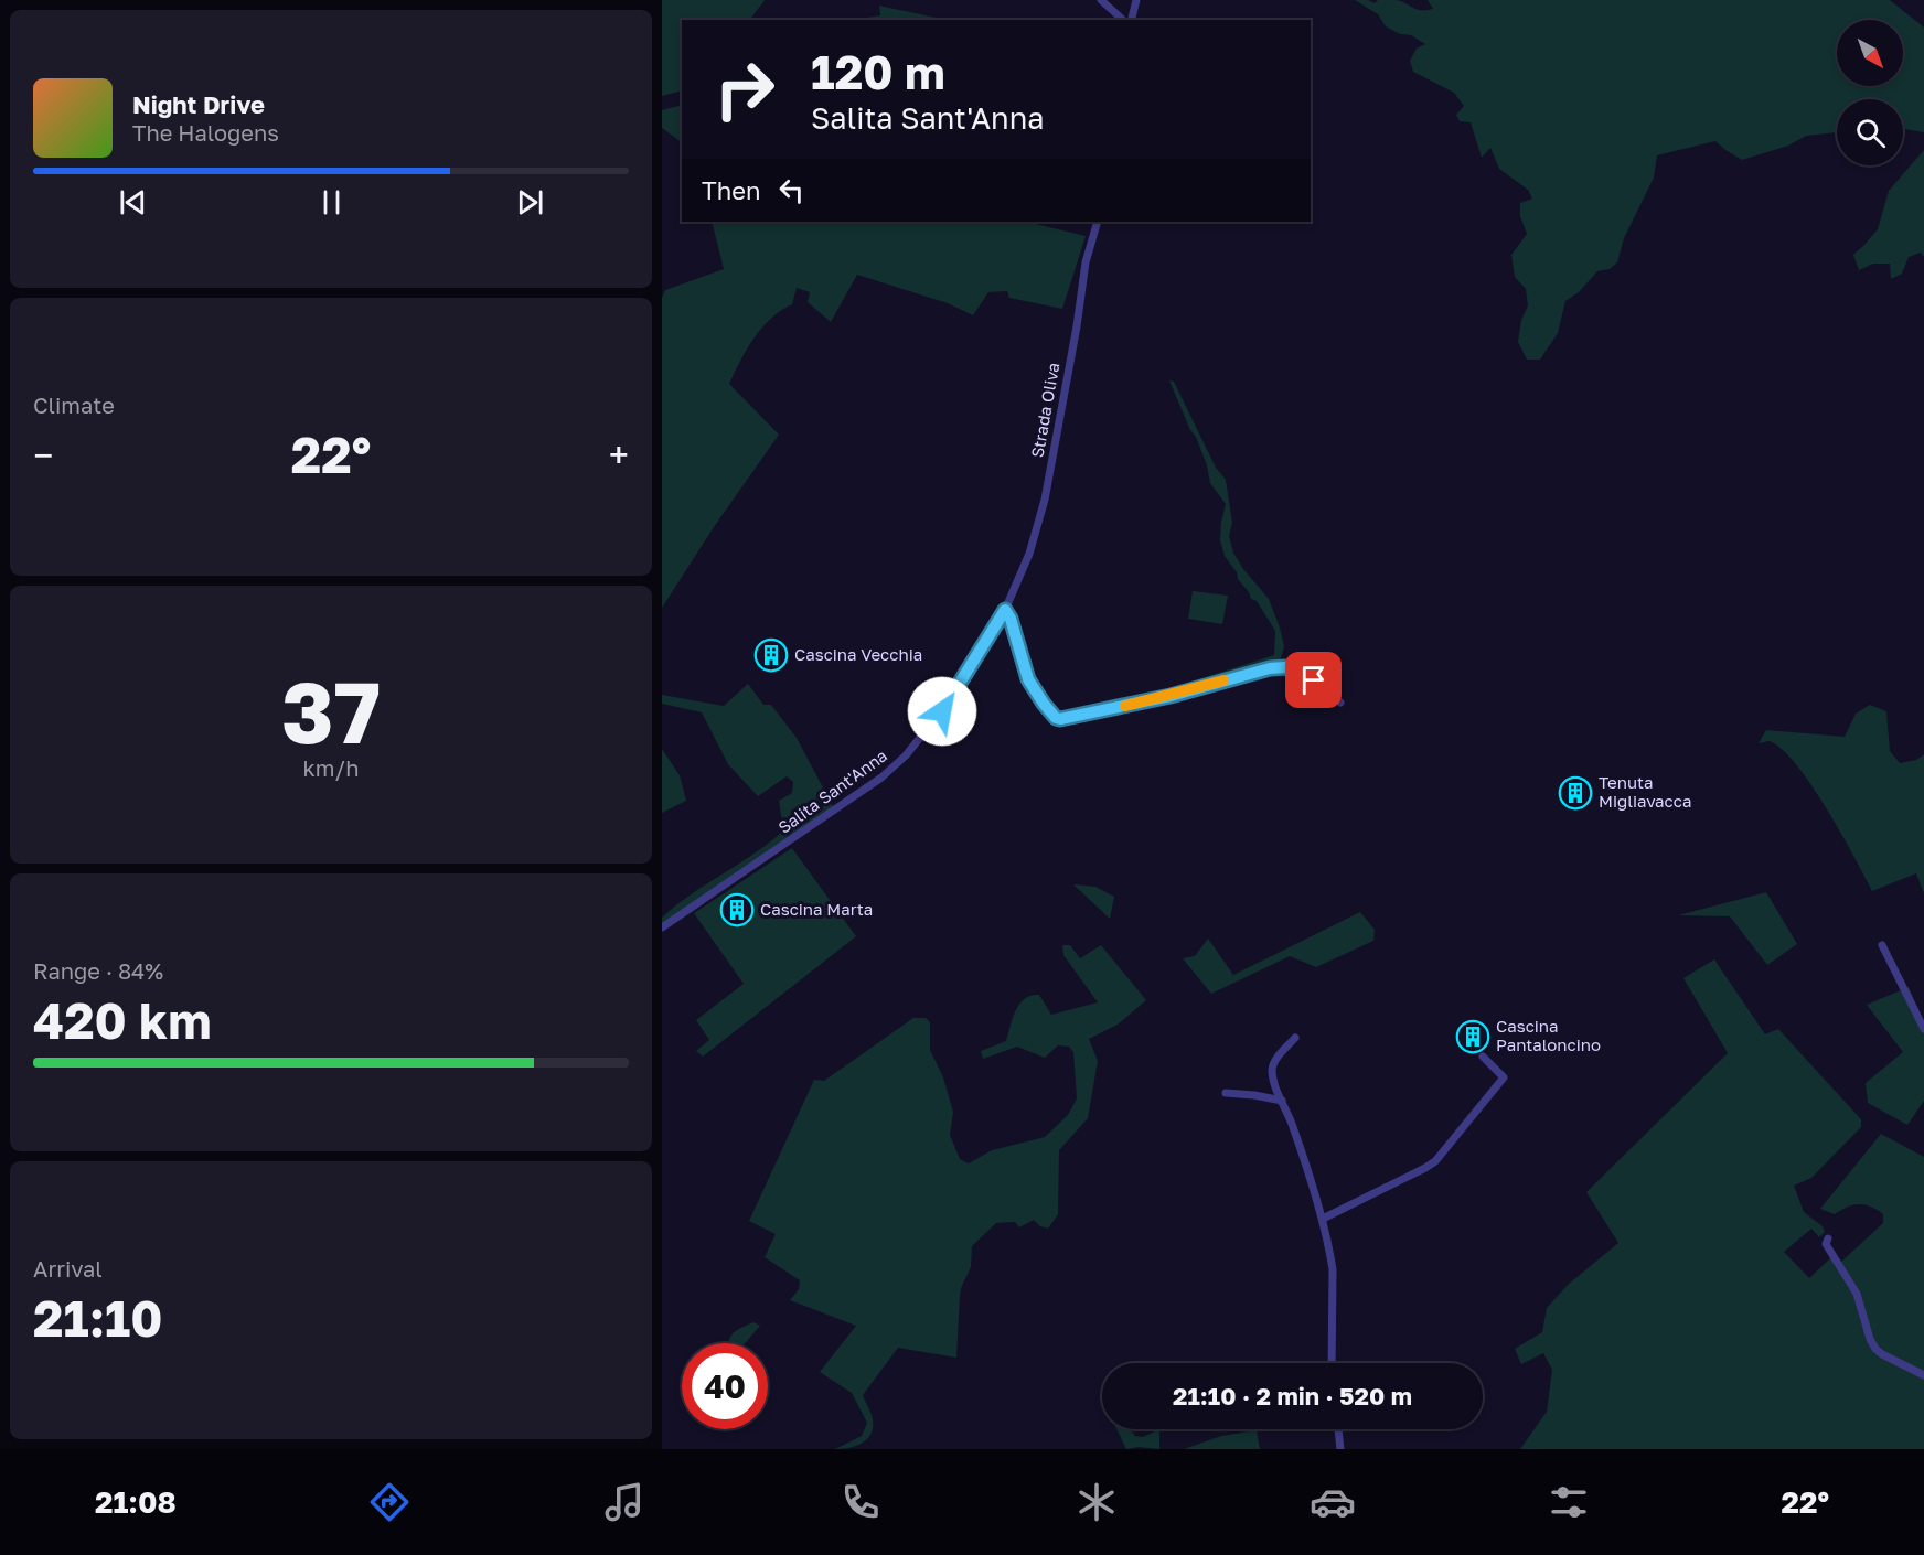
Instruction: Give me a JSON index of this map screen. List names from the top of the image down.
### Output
{
  "streets": {
    "street": ["Strada Oliva", "Salita Sant'Anna"]
  },
  "crossings": [
    ["Strada Oliva", "Salita Sant'Anna"]
  ],
  "places": {
    "building": [
      "Cascina Vecchia",
      "Tenuta Migliavacca",
      "Cascina Marta",
      "Cascina Pantaloncino"
    ]
  },
  "north": "bottom right",
  "page": {
    "turn": ["120 m", "Salita Sant'Anna"],
    "song": ["Night Drive", "The Halogens"],
    "then": "Then",
    "tile": [
      "Climate",
      ["37", "km/h"],
      ["Range · 84%", "420 km"],
      ["Arrival", "21:10"]
    ],
    "heat": ["−", "22°", "+"],
    "limit": "40",
    "trip": "21:10 · 2 min · 520 m",
    "tabs": ["21:08", "22°"]
  }
}
